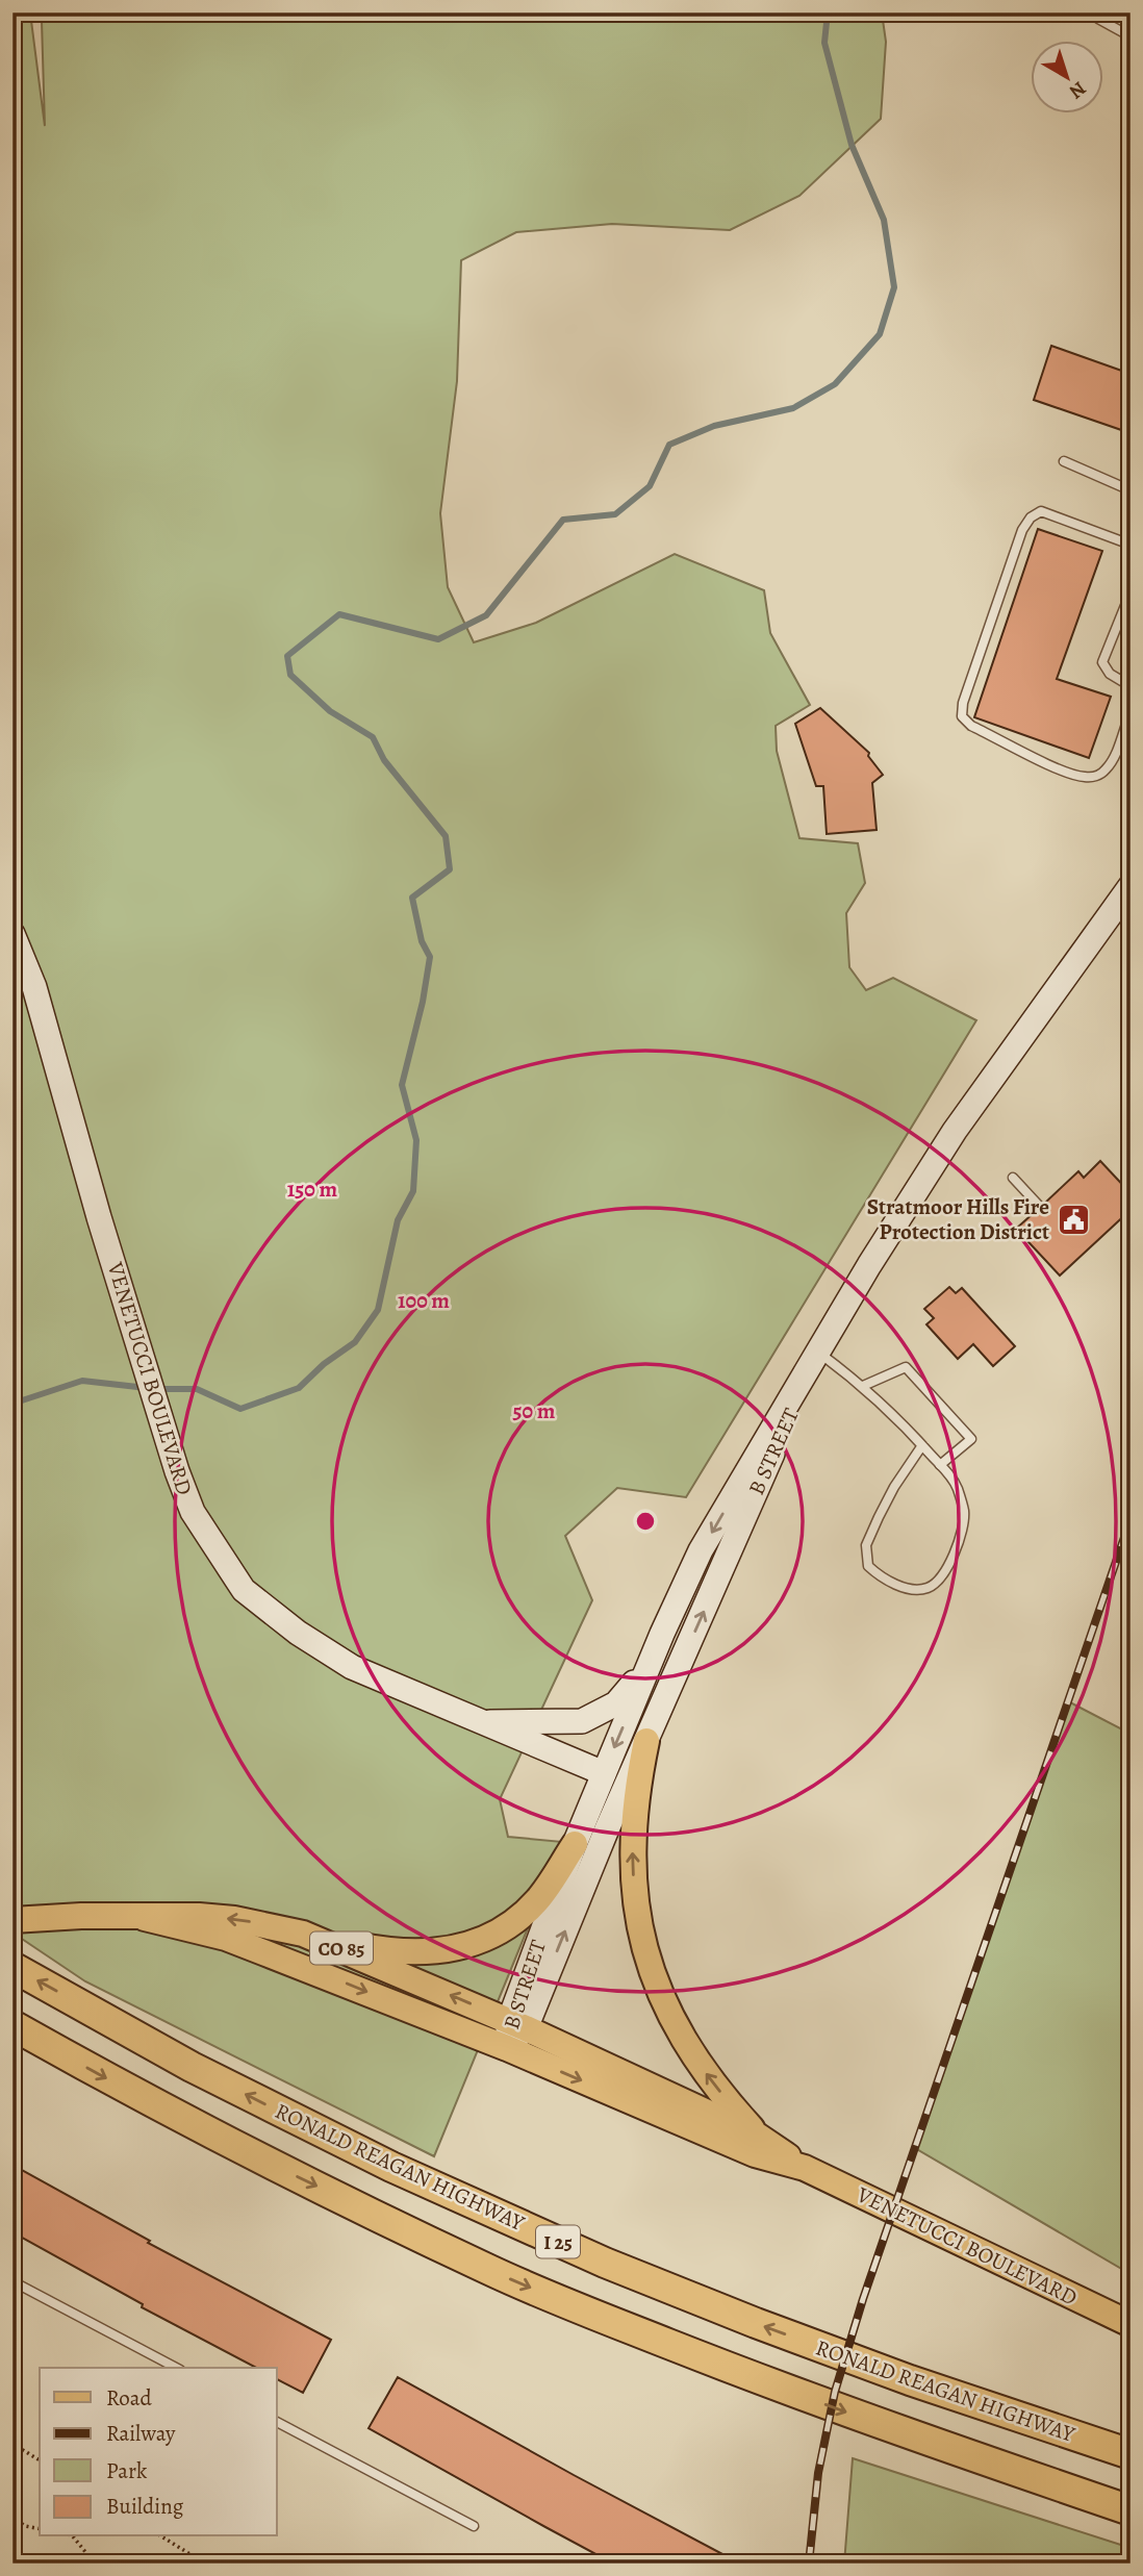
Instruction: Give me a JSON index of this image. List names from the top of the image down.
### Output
{
  "streets": {
    "highway": ["RONALD REAGAN HIGHWAY", "I 25"],
    "main road": ["VENETUCCI BOULEVARD", "B STREET", "CO 85"]
  },
  "crossings": [
    ["VENETUCCI BOULEVARD", "B STREET"],
    ["VENETUCCI BOULEVARD", "CO 85"],
    ["B STREET", "CO 85"]
  ],
  "places": {
    "public building": ["Stratmoor Hills Fire Protection District"]
  },
  "legend": [
    "Road",
    "Railway",
    "Park",
    "Building"
  ],
  "north": "bottom right",
  "rings": ["150 m", "100 m", "50 m"]
}
